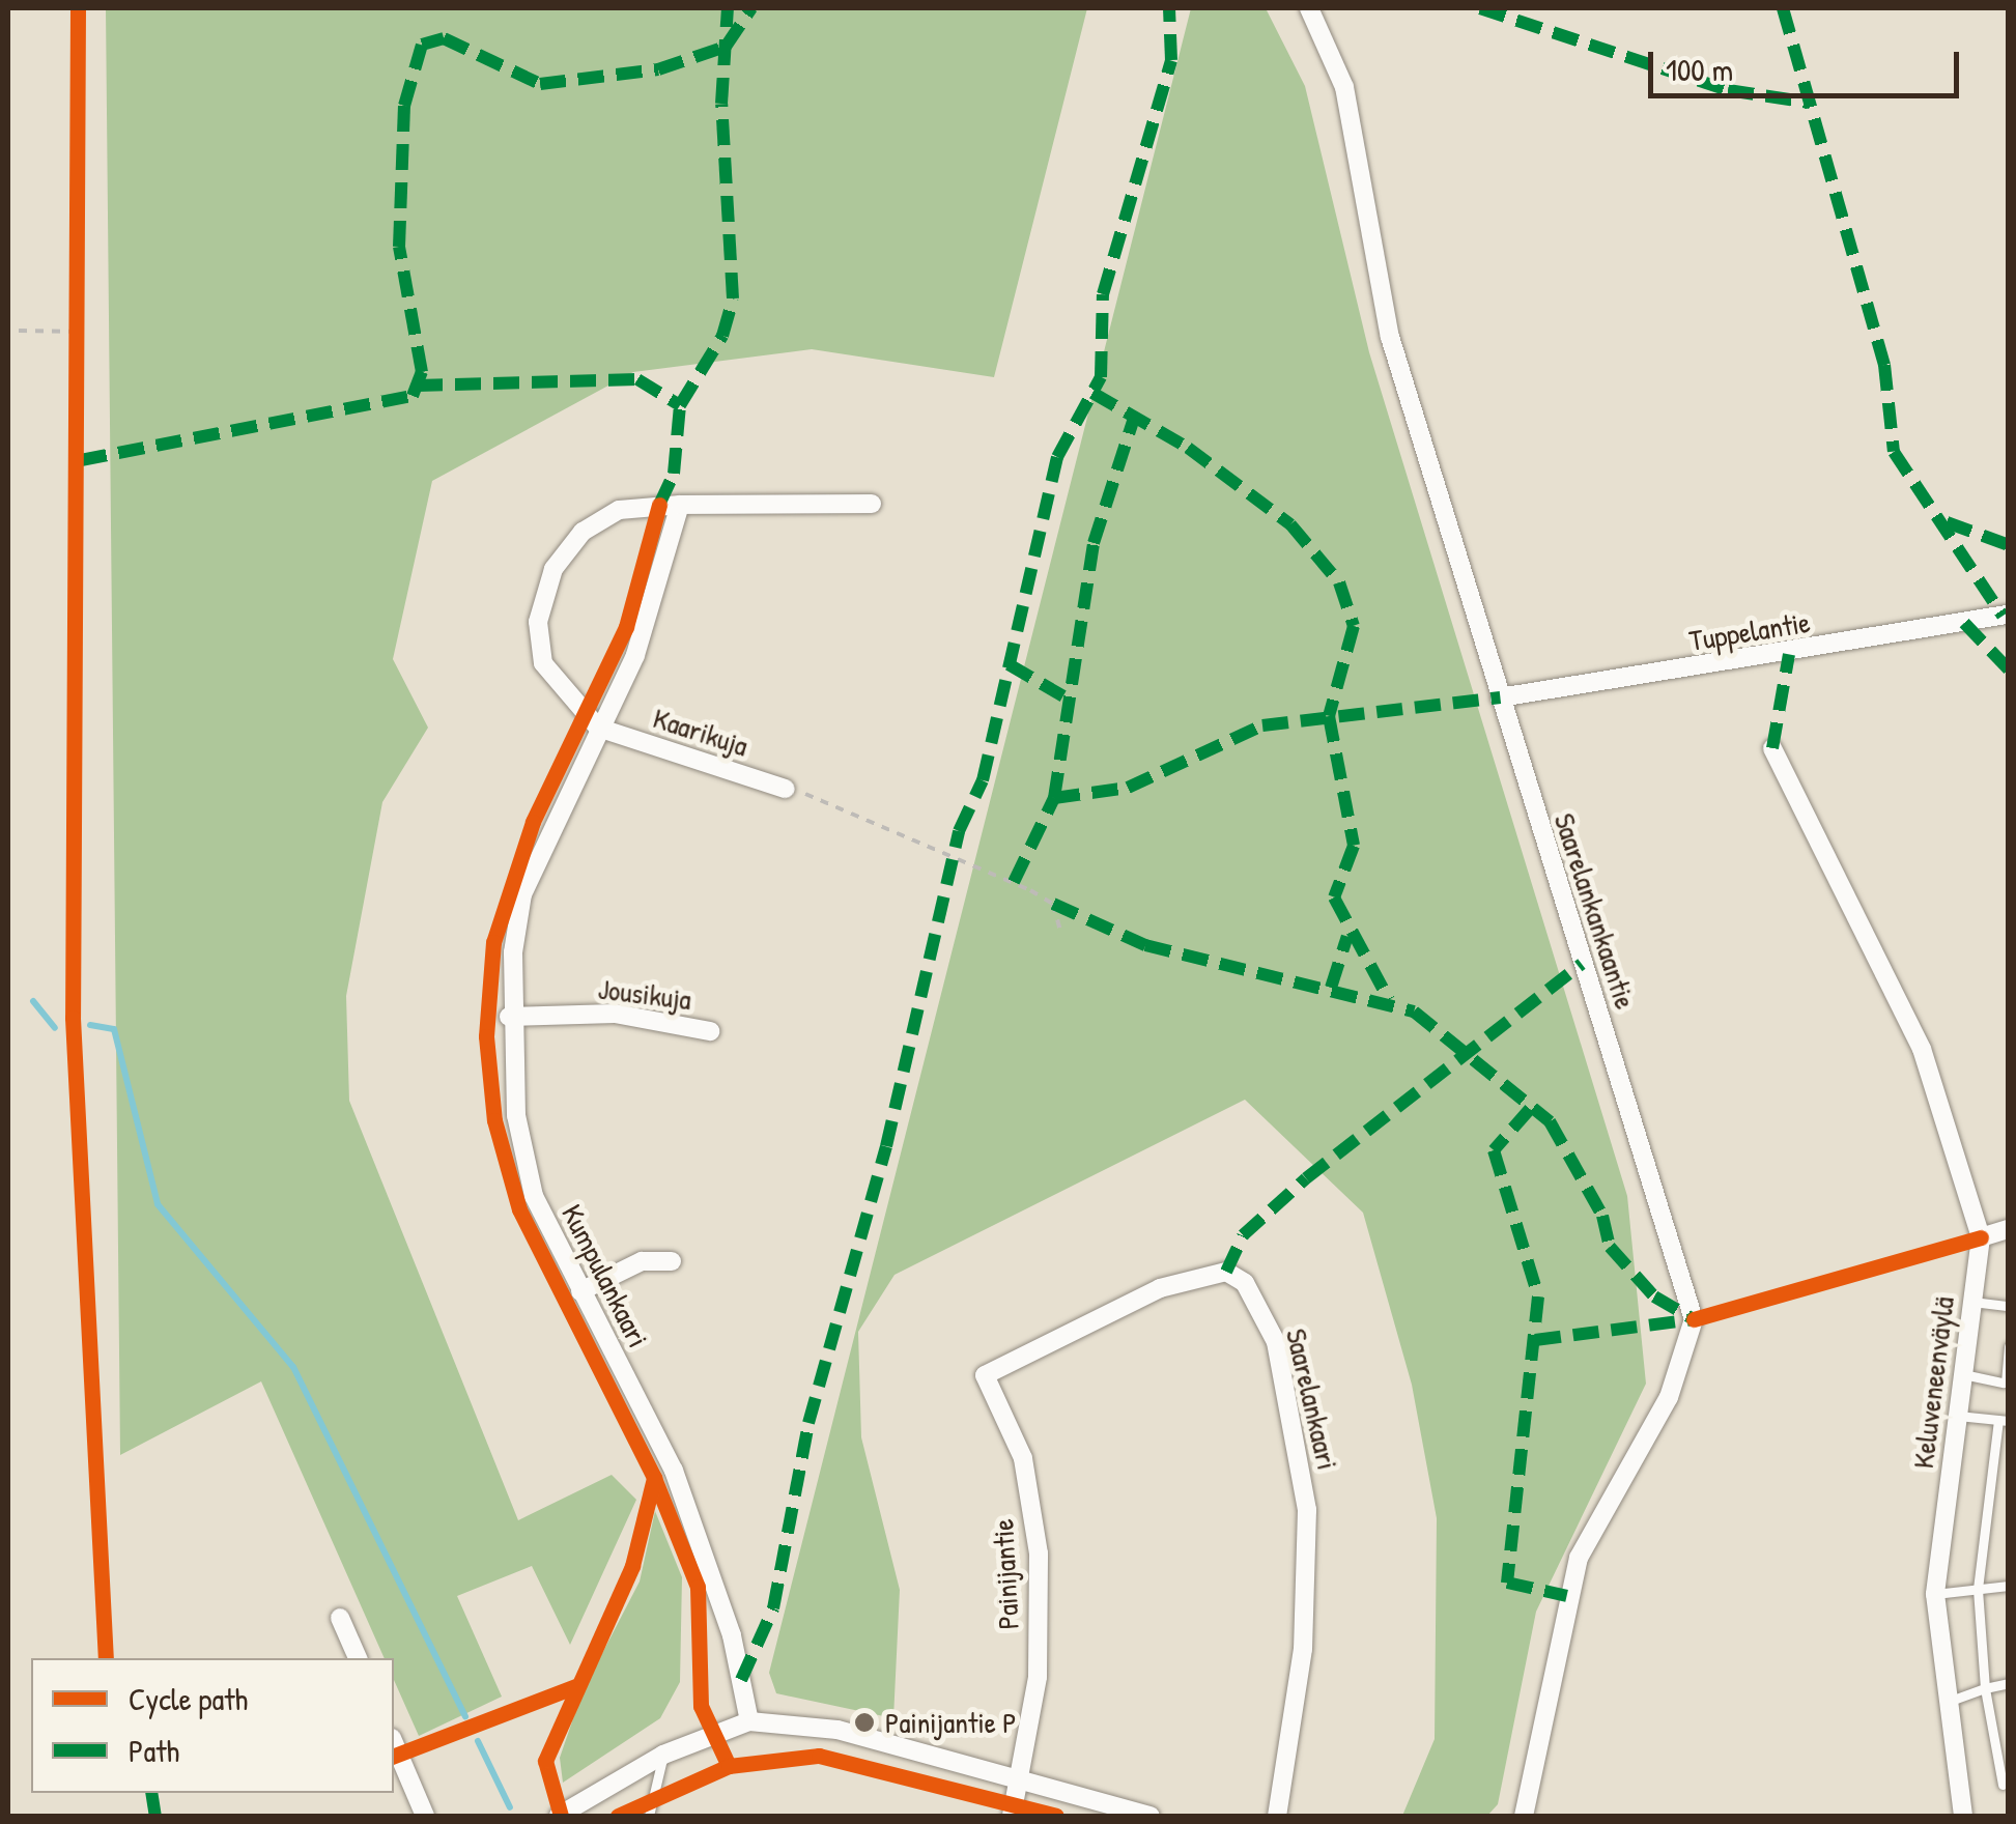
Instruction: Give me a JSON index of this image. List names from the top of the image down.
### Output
{
  "streets": {
    "street": [
      "Tuppelantie",
      "Kaarikuja",
      "Saarelankankaantie",
      "Jousikuja",
      "Kumpulankaari",
      "Keluveneenväylä",
      "Saarelankaari",
      "Painijantie"
    ]
  },
  "crossings": [
    ["Tuppelantie", "Saarelankankaantie"],
    ["Kaarikuja", "Kumpulankaari"],
    ["Jousikuja", "Kumpulankaari"],
    ["Saarelankaari", "Painijantie"]
  ],
  "places": ["Painijantie P"],
  "legend": ["Cycle path", "Path"],
  "scale_bar": "100 m"
}
